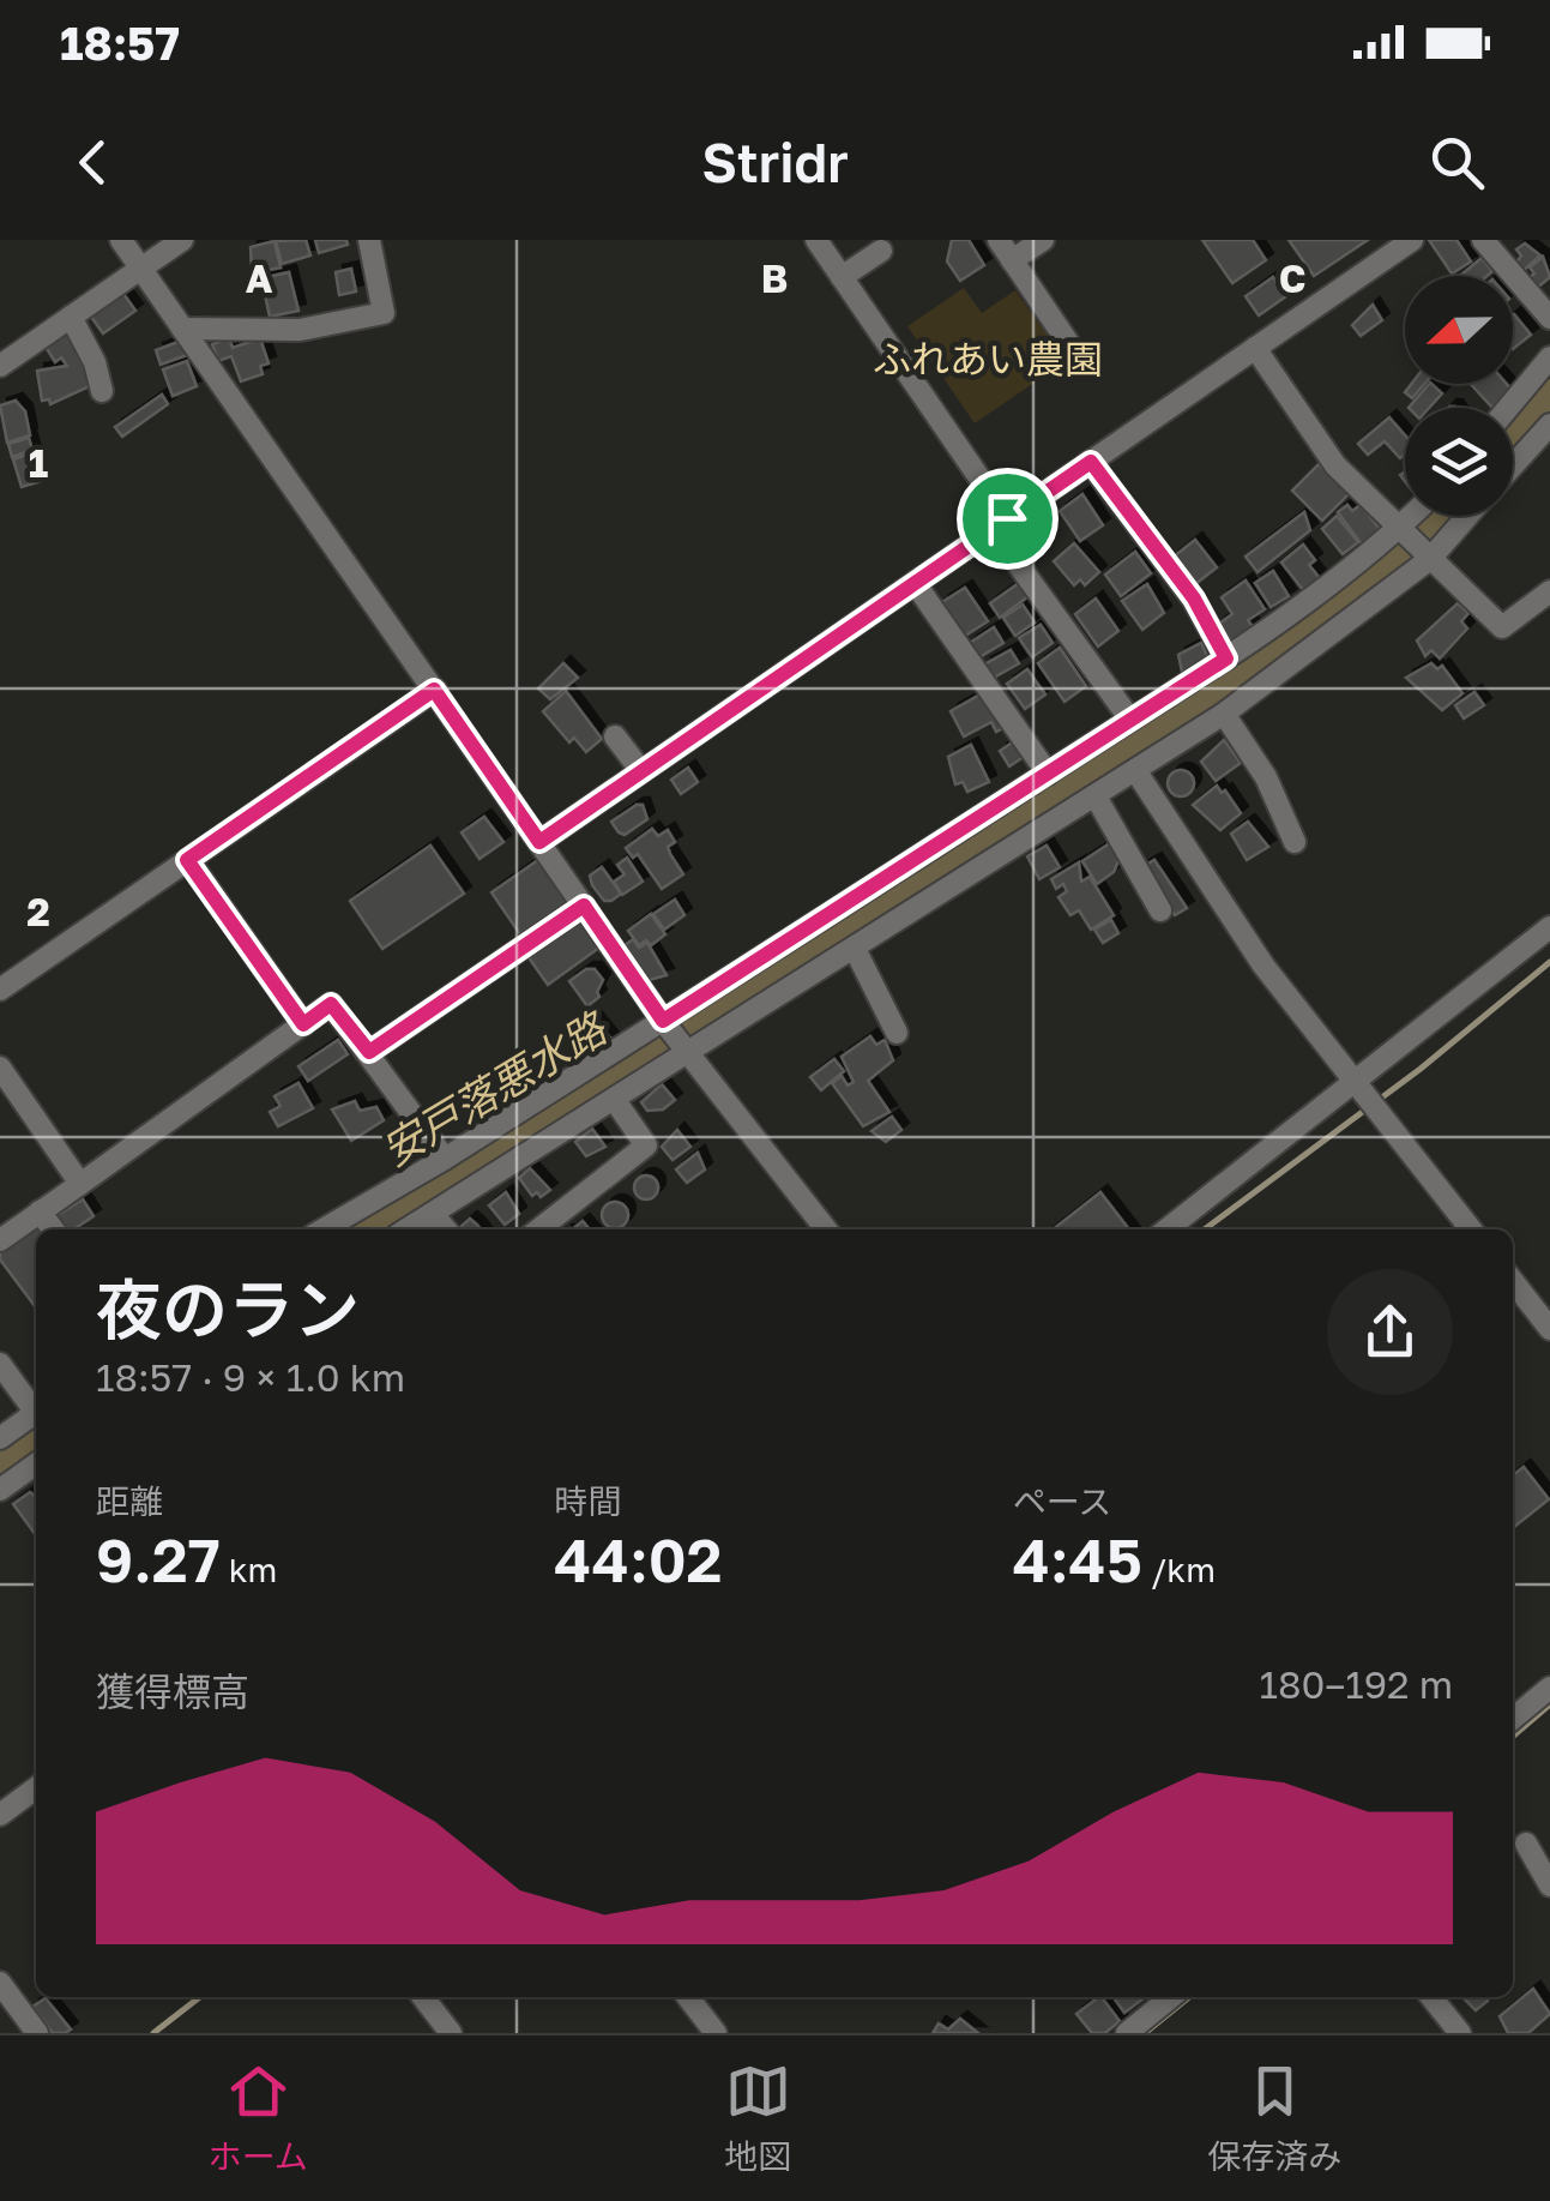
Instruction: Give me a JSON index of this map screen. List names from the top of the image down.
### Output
{
  "water": ["安戸落悪水路"],
  "parks": ["ふれあい農園"],
  "north": "left",
  "page": {
    "status": "18:57",
    "header": "Stridr",
    "heading": ["夜のラン", "18:57 · 9 × 1.0 km"],
    "stats": [
      ["距離", "9.27 km"],
      ["時間", "44:02"],
      ["ペース", "4:45 /km"]
    ],
    "chart": ["獲得標高", "180–192 m"],
    "tabs": ["ホーム", "地図", "保存済み"]
  },
  "grid": {
    "columns": ["A", "B", "C"],
    "rows": ["1", "2"]
  }
}
